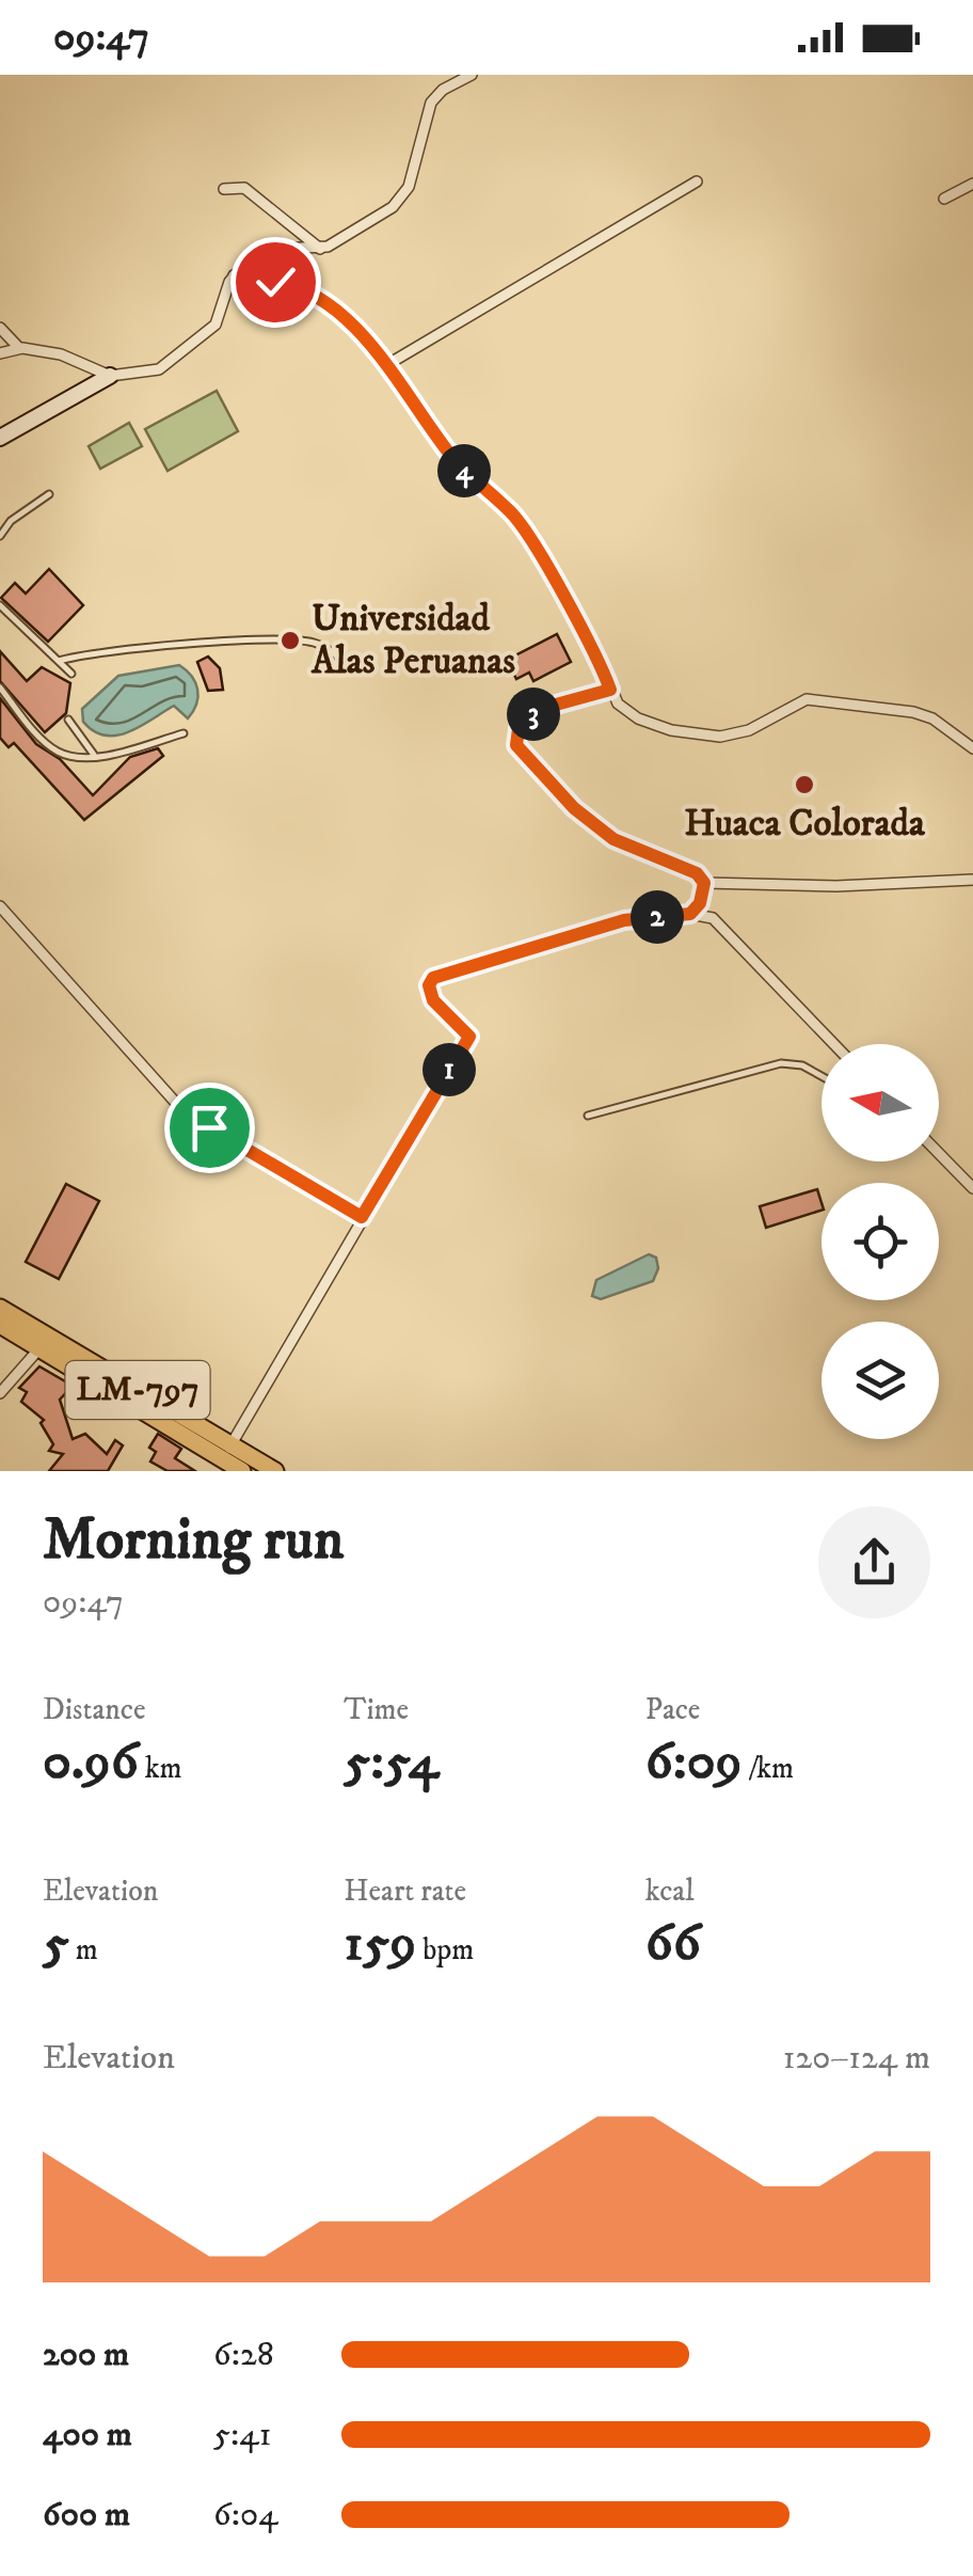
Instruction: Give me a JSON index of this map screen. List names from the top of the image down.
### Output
{
  "streets": {
    "main road": ["LM-797"]
  },
  "places": ["Universidad Alas Peruanas", "Huaca Colorada"],
  "north": "left",
  "page": {
    "status": "09:47",
    "pins": [
      "4",
      "3",
      "2",
      "1"
    ],
    "heading": ["Morning run", "09:47"],
    "stats": [
      ["Distance", "0.96 km"],
      ["Time", "5:54"],
      ["Pace", "6:09 /km"],
      ["Elevation", "5 m"],
      ["Heart rate", "159 bpm"],
      ["kcal", "66"]
    ],
    "chart": ["Elevation", "120–124 m"],
    "list": [
      {
        "name": "200 m",
        "note": "6:28"
      },
      {
        "name": "400 m",
        "note": "5:41"
      },
      {
        "name": "600 m",
        "note": "6:04"
      }
    ]
  }
}
